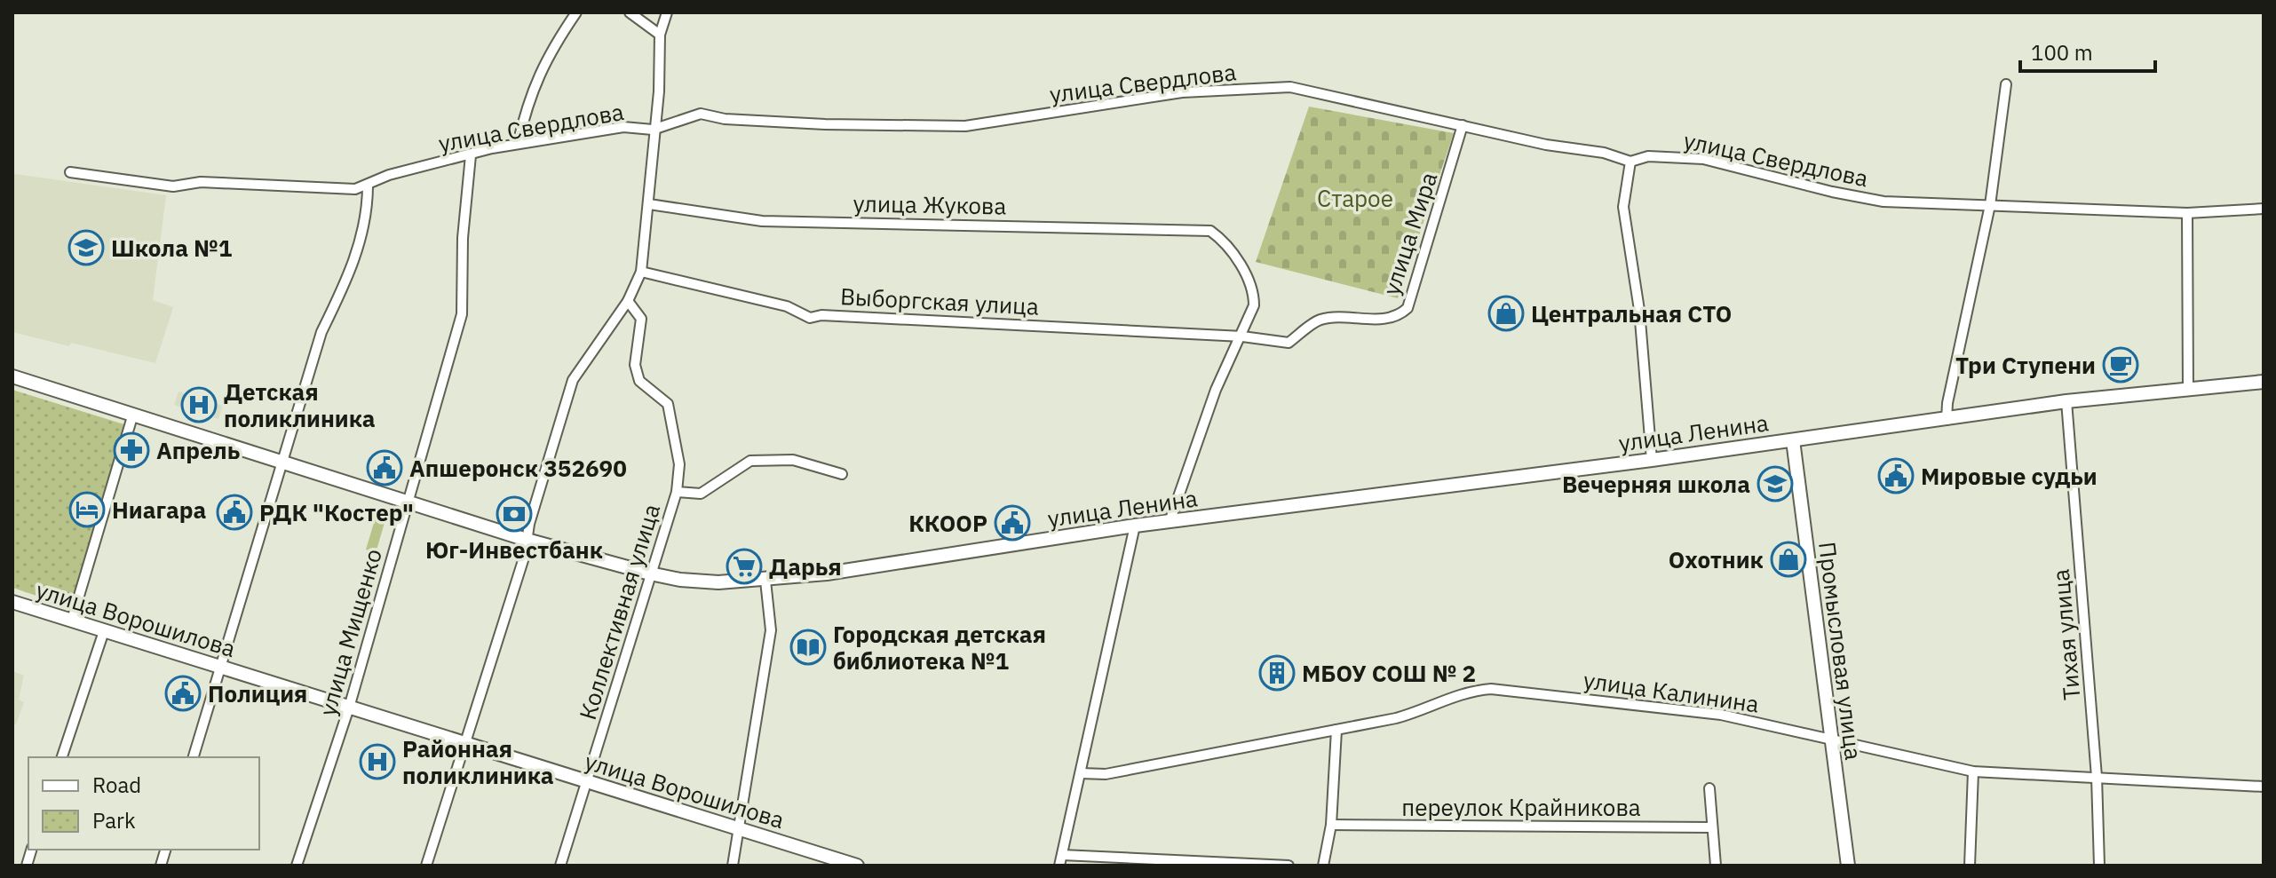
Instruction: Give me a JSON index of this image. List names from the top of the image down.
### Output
{
  "streets": {
    "main road": ["улица Ленина", "улица Ворошилова", "Промысловая улица"],
    "street": [
      "улица Свердлова",
      "улица Жукова",
      "улица Мира",
      "Выборгская улица",
      "Коллективная улица",
      "улица Мищенко",
      "Тихая улица",
      "улица Калинина",
      "переулок Крайникова"
    ]
  },
  "crossings": [
    ["улица Свердлова", "улица Мира"],
    ["улица Свердлова", "улица Мищенко"],
    ["улица Жукова", "улица Мира"],
    ["улица Жукова", "Выборгская улица"],
    ["улица Мира", "Выборгская улица"],
    ["улица Ленина", "Коллективная улица"],
    ["улица Ленина", "улица Мищенко"],
    ["улица Ленина", "Тихая улица"],
    ["улица Ленина", "Промысловая улица"],
    ["Коллективная улица", "улица Ворошилова"],
    ["улица Ворошилова", "улица Мищенко"],
    ["Тихая улица", "улица Калинина"],
    ["Промысловая улица", "улица Калинина"]
  ],
  "parks": ["Старое"],
  "places": {
    "school or university": ["Школа №1", "Вечерняя школа"],
    "shop": ["Центральная СТО", "Охотник"],
    "cafe": ["Три Ступени"],
    "hospital": ["Детская поликлиника", "Районная поликлиника"],
    "pharmacy": ["Апрель"],
    "public building": [
      "Апшеронск 352690",
      "Мировые судьи",
      "РДК \"Костер\"",
      "ККООР",
      "Полиция"
    ],
    "hotel": ["Ниагара"],
    "bank": ["Юг-Инвестбанк"],
    "supermarket": ["Дарья"],
    "library": ["Городская детская библиотека №1"],
    "building": ["МБОУ СОШ № 2"]
  },
  "legend": ["Road", "Park"],
  "scale_bar": "100 m"
}
